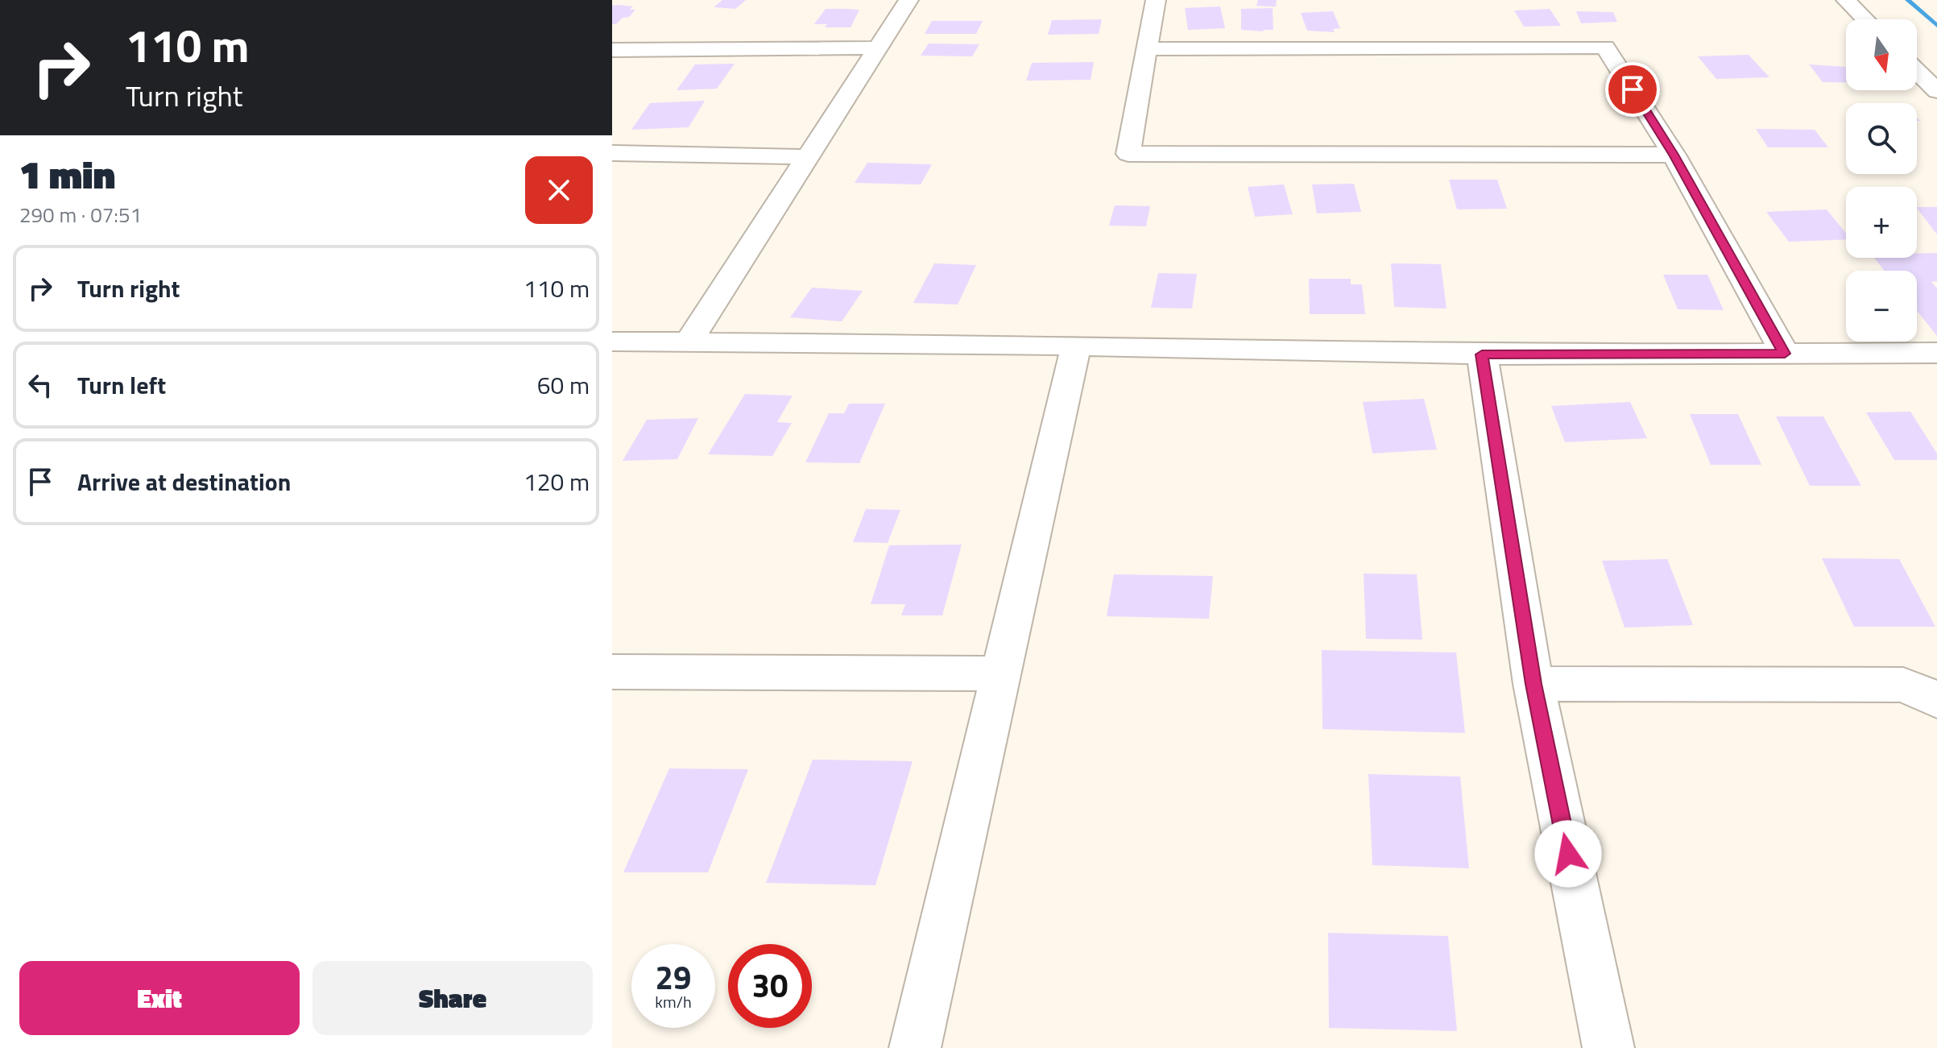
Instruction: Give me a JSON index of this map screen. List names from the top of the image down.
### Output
{
  "north": "bottom",
  "page": {
    "turn": ["110 m", "Turn right"],
    "map_buttons": ["+", "−"],
    "heading": ["1 min", "290 m · 07:51"],
    "list": [
      {
        "name": "Turn right",
        "value": "110 m"
      },
      {
        "name": "Turn left",
        "value": "60 m"
      },
      {
        "name": "Arrive at destination",
        "value": "120 m"
      }
    ],
    "speed": "29 km/h",
    "limit": "30",
    "buttons": ["Exit", "Share"]
  }
}
